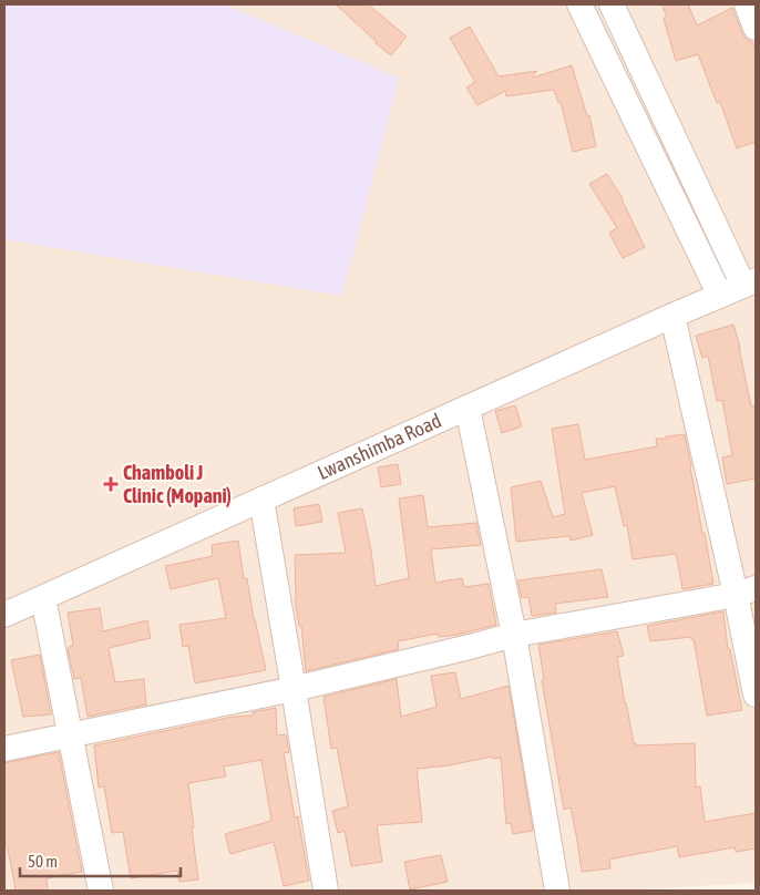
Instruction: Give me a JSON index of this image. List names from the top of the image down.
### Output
{
  "streets": {
    "street": ["Lwanshimba Road"]
  },
  "places": {
    "health": ["Chamboli J Clinic (Mopani)"]
  },
  "scale_bar": "50 m"
}
